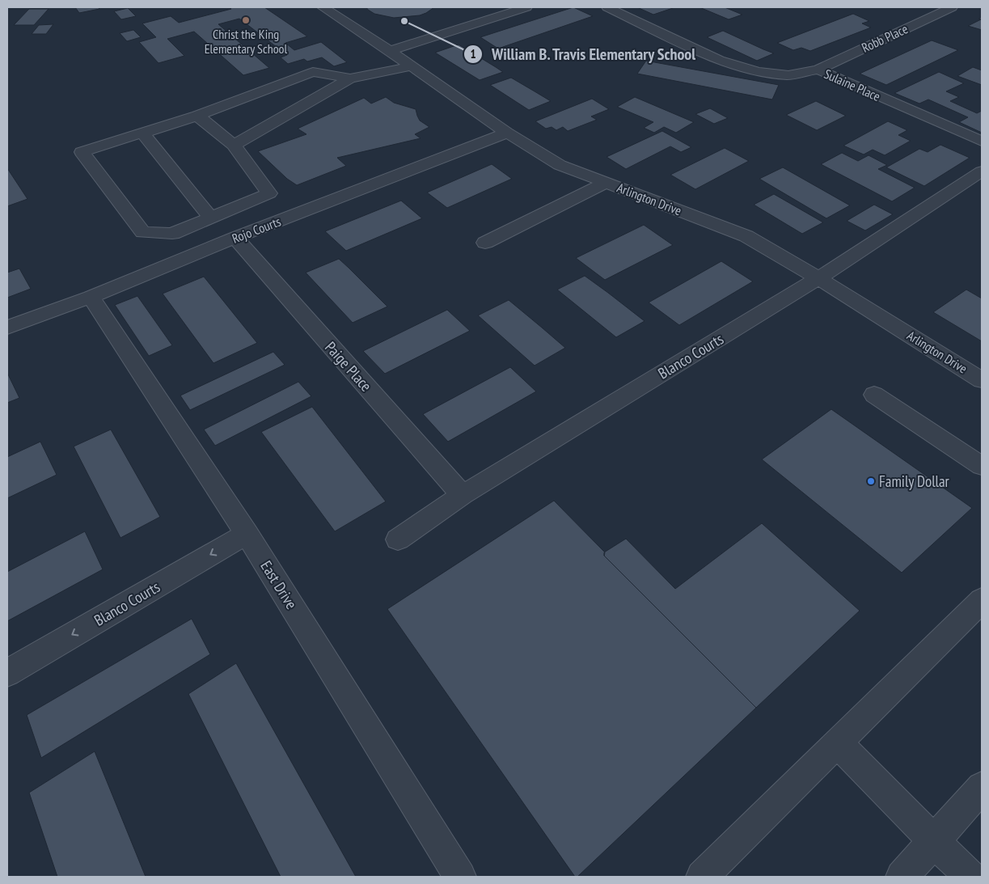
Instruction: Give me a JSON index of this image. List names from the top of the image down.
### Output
{
  "streets": {
    "street": [
      "Robb Place",
      "Sulaine Place",
      "Arlington Drive",
      "Rojo Courts",
      "Blanco Courts",
      "Paige Place",
      "East Drive"
    ]
  },
  "crossings": [
    ["Robb Place", "Sulaine Place"],
    ["Arlington Drive", "Rojo Courts"],
    ["Arlington Drive", "Blanco Courts"],
    ["Rojo Courts", "Paige Place"],
    ["Rojo Courts", "East Drive"],
    ["Blanco Courts", "Paige Place"],
    ["Blanco Courts", "East Drive"]
  ],
  "places": ["Christ the King Elementary School", "William B. Travis Elementary School", "Family Dollar"]
}
